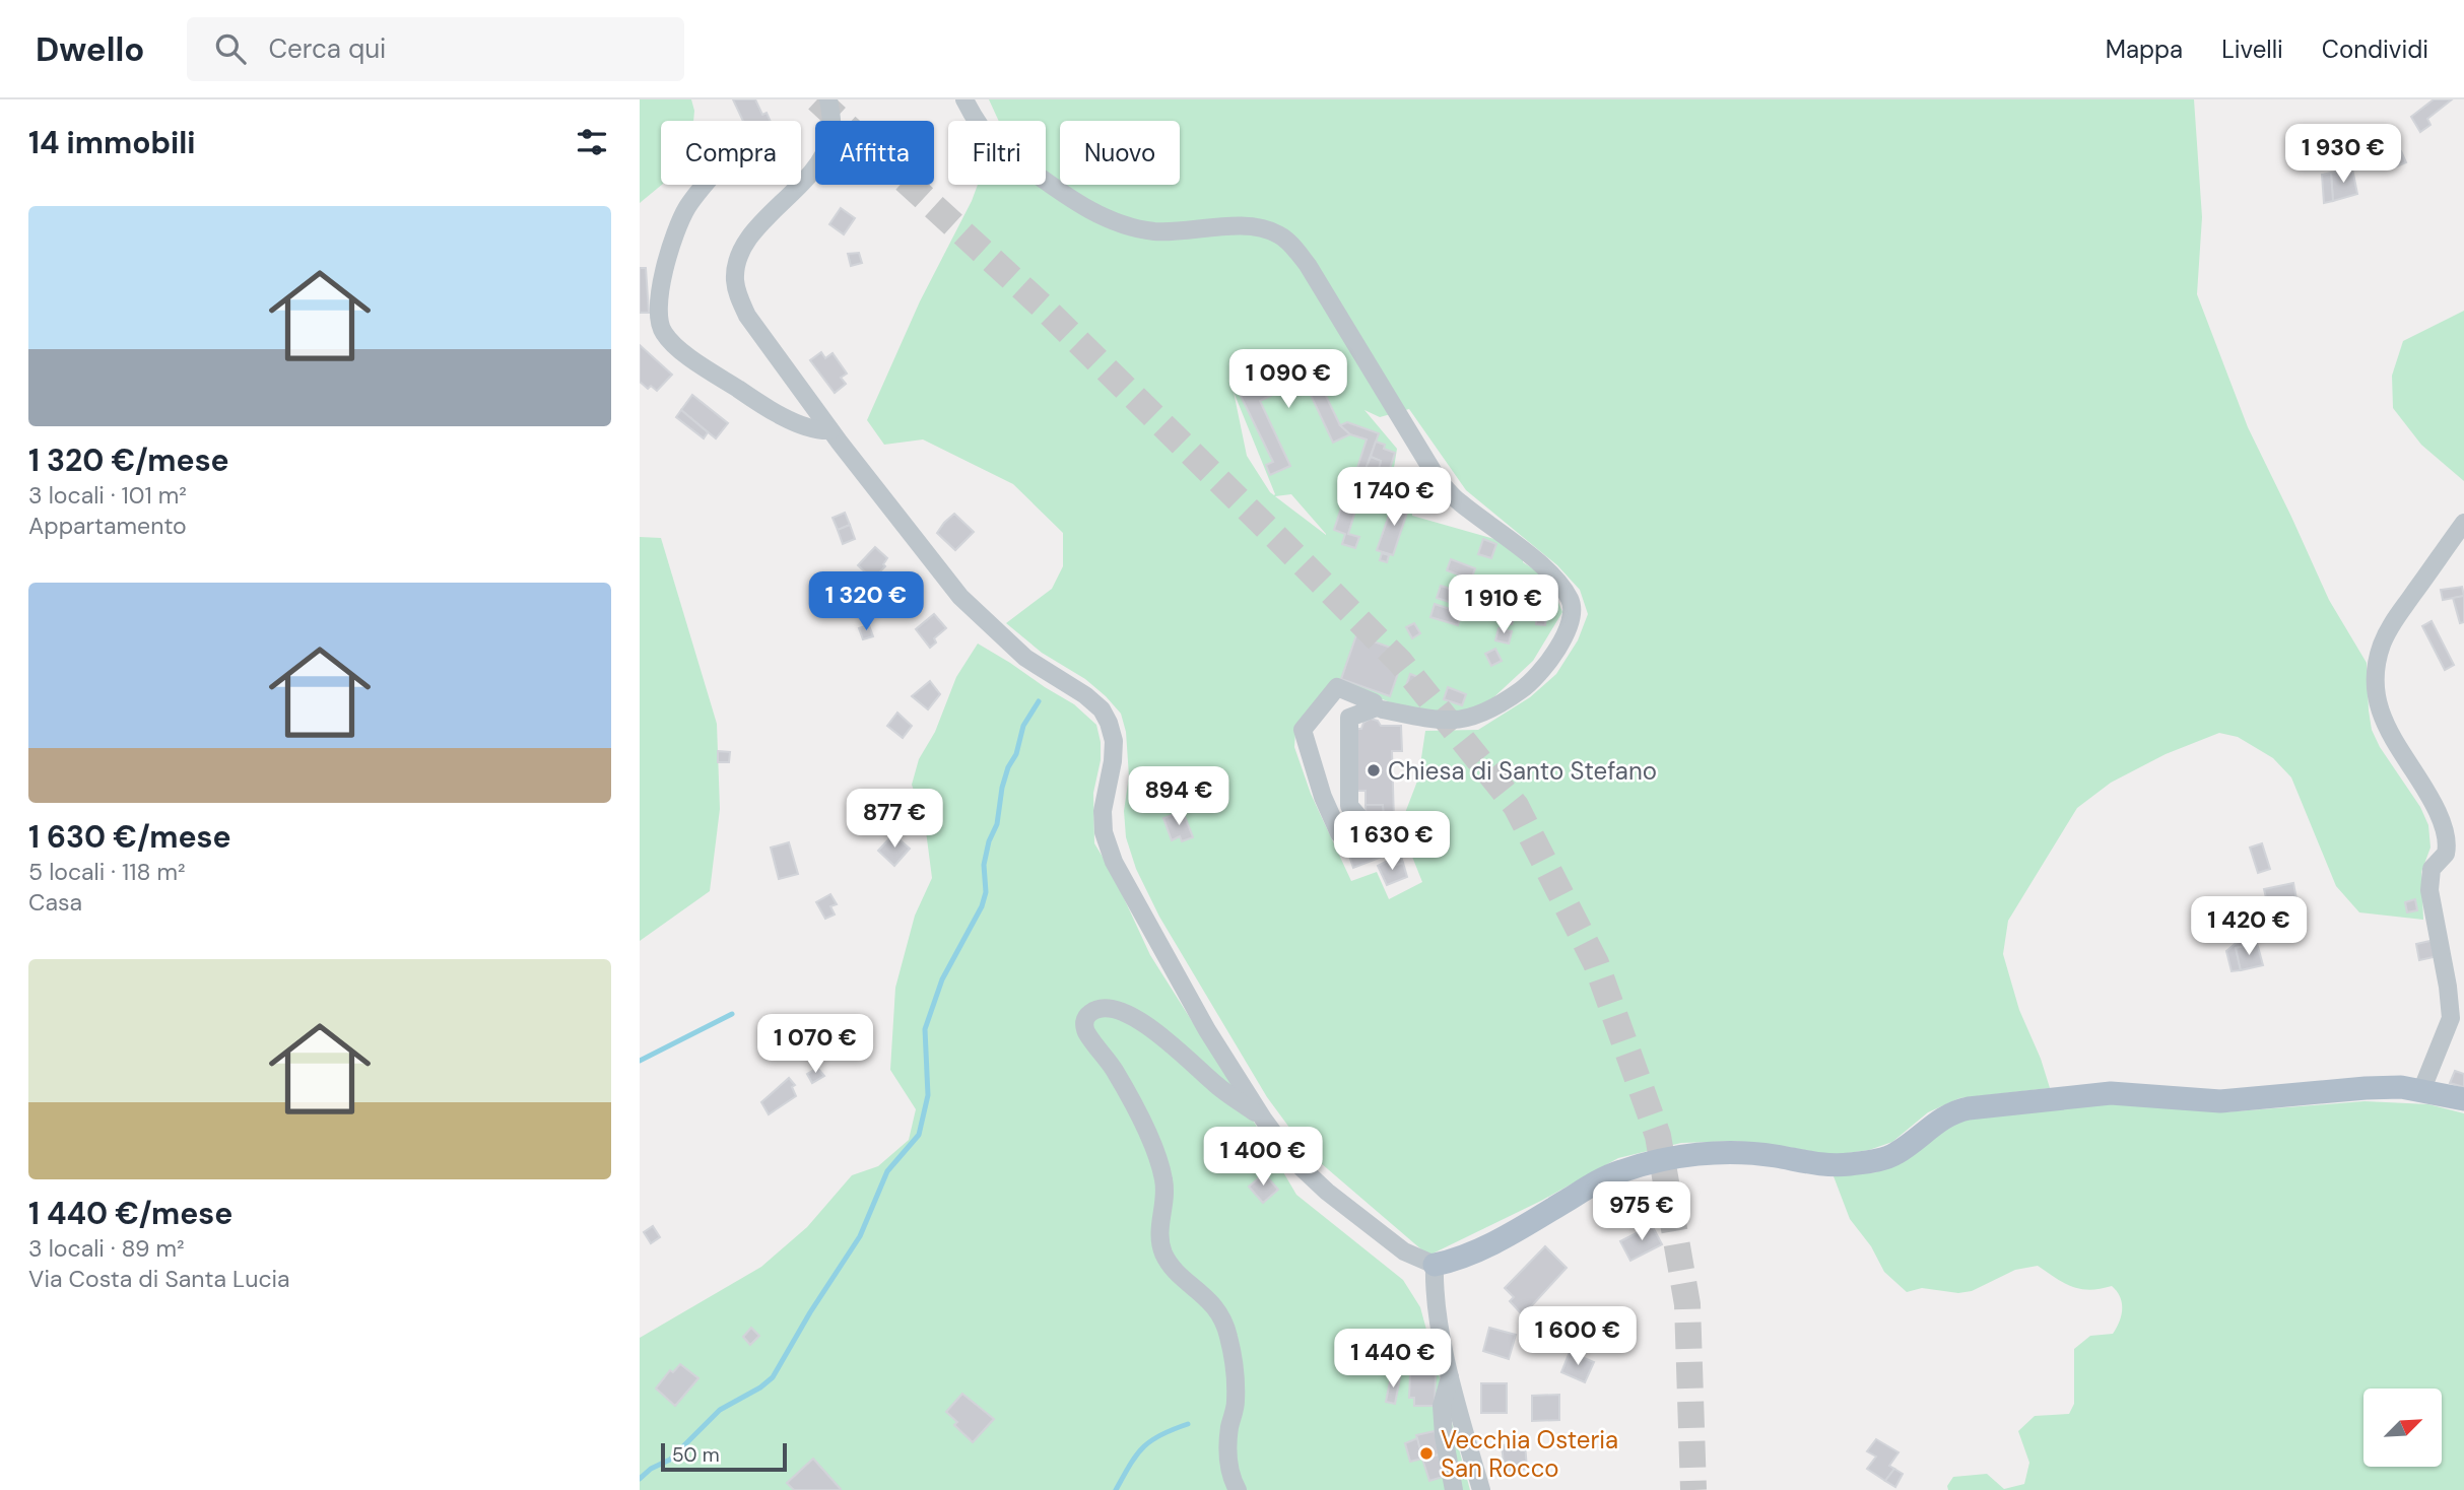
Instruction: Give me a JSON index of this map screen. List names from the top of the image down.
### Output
{
  "places": ["Chiesa di Santo Stefano", "Vecchia Osteria San Rocco"],
  "scale_bar": "50 m",
  "north": "top right",
  "page": {
    "header": "Dwello",
    "search": "Cerca qui",
    "nav": ["Mappa", "Livelli", "Condividi"],
    "heading": "14 immobili",
    "chip": [
      "Compra",
      "Affitta",
      "Filtri",
      "Nuovo"
    ],
    "price": [
      "1 930 €",
      "1 090 €",
      "1 740 €",
      "1 320 €",
      "1 910 €",
      "894 €",
      "877 €",
      "1 630 €",
      "1 420 €",
      "1 070 €",
      "1 400 €",
      "975 €",
      "1 600 €",
      "1 440 €"
    ],
    "list": [
      {
        "name": "1 320 €/mese",
        "note": "3 locali · 101 m² · Appartamento"
      },
      {
        "name": "1 630 €/mese",
        "note": "5 locali · 118 m² · Casa"
      },
      {
        "name": "1 440 €/mese",
        "note": "3 locali · 89 m² · Via Costa di Santa Lucia"
      }
    ],
    "scale": "50 m"
  }
}
